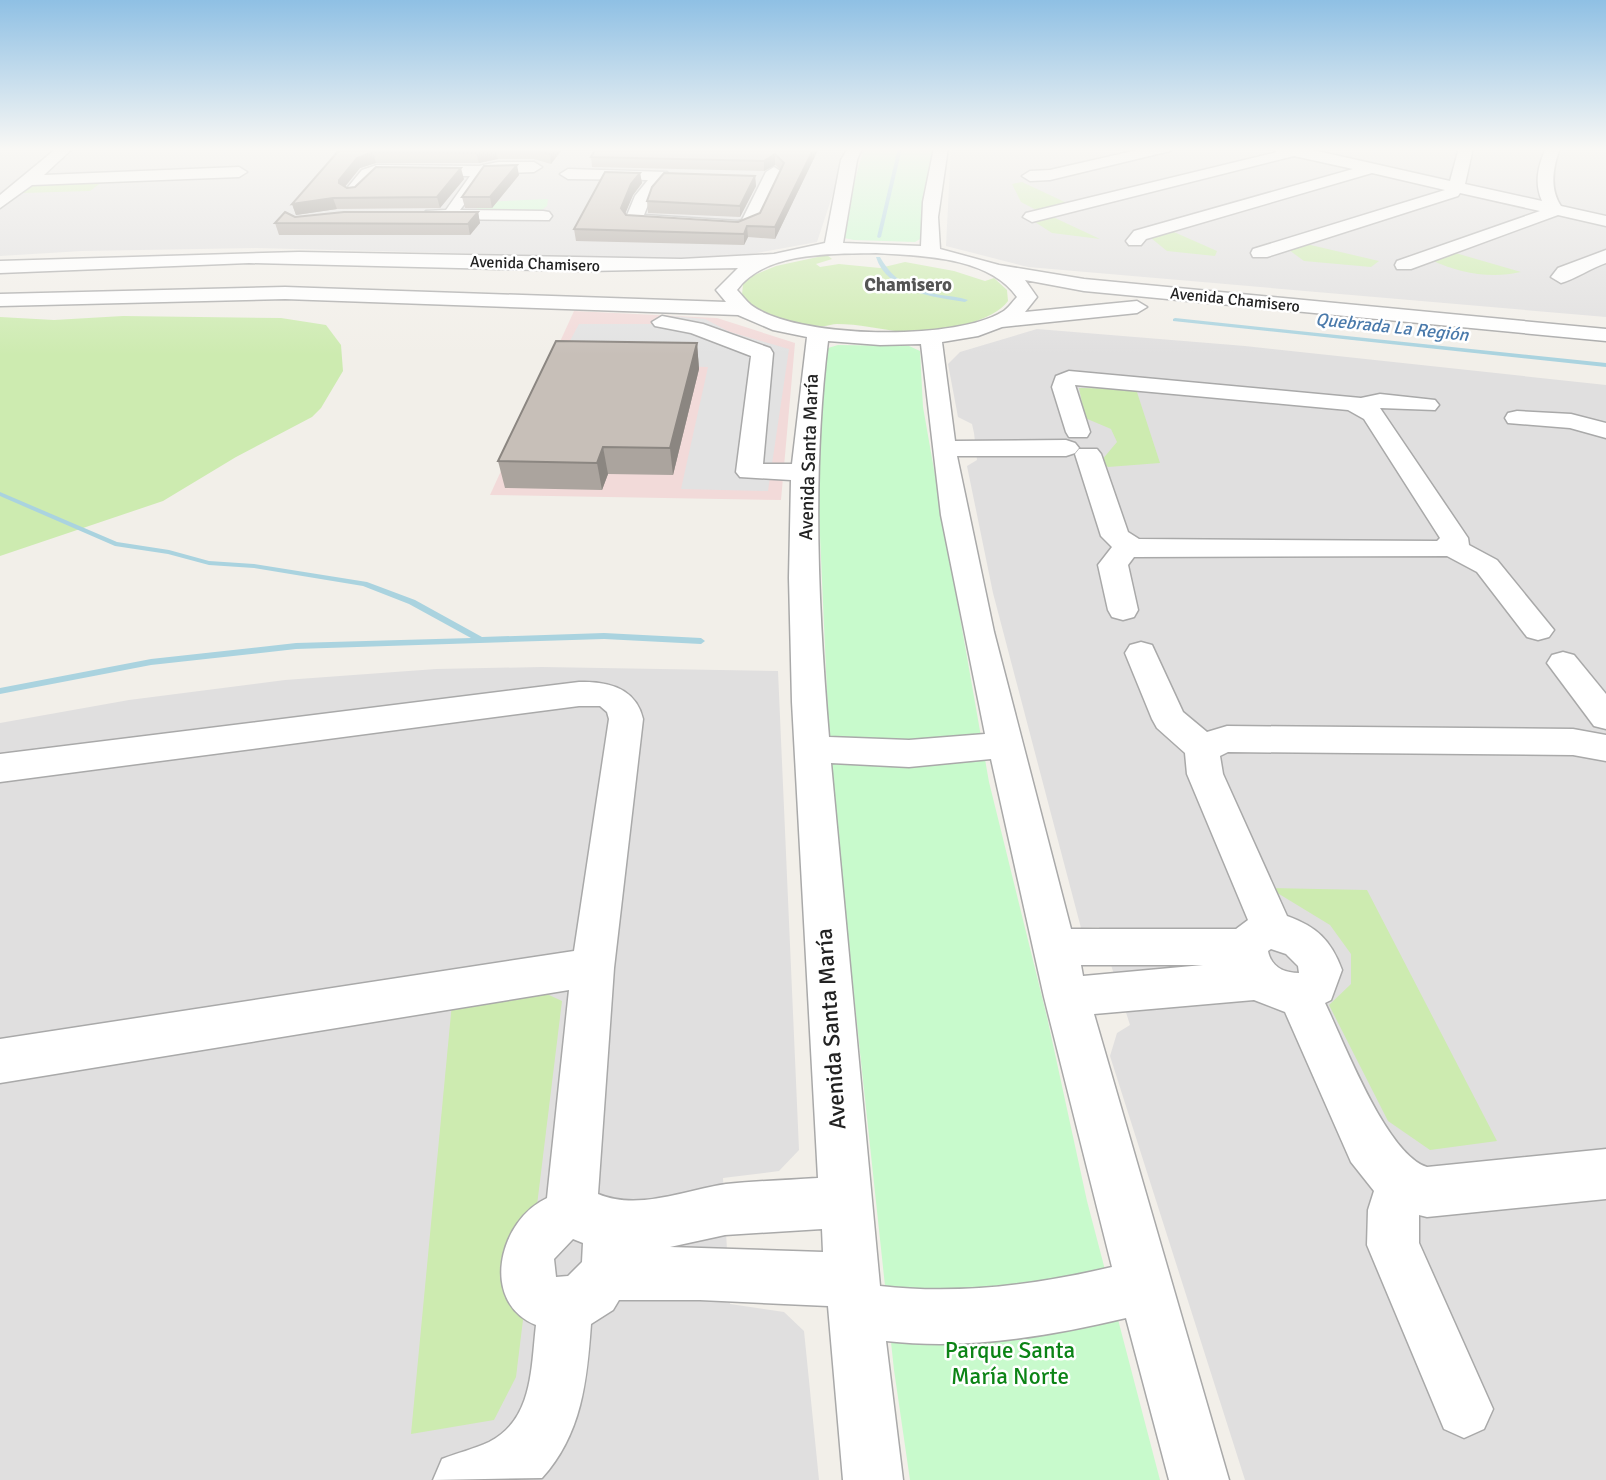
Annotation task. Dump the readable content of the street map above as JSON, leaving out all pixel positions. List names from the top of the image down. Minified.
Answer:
{"streets":{"street":["Avenida Chamisero","Avenida Santa María"]},"crossings":[["Avenida Chamisero","Avenida Santa María"]],"districts":["Chamisero"],"water":["Quebrada La Región"],"parks":["Parque Santa María Norte"]}
